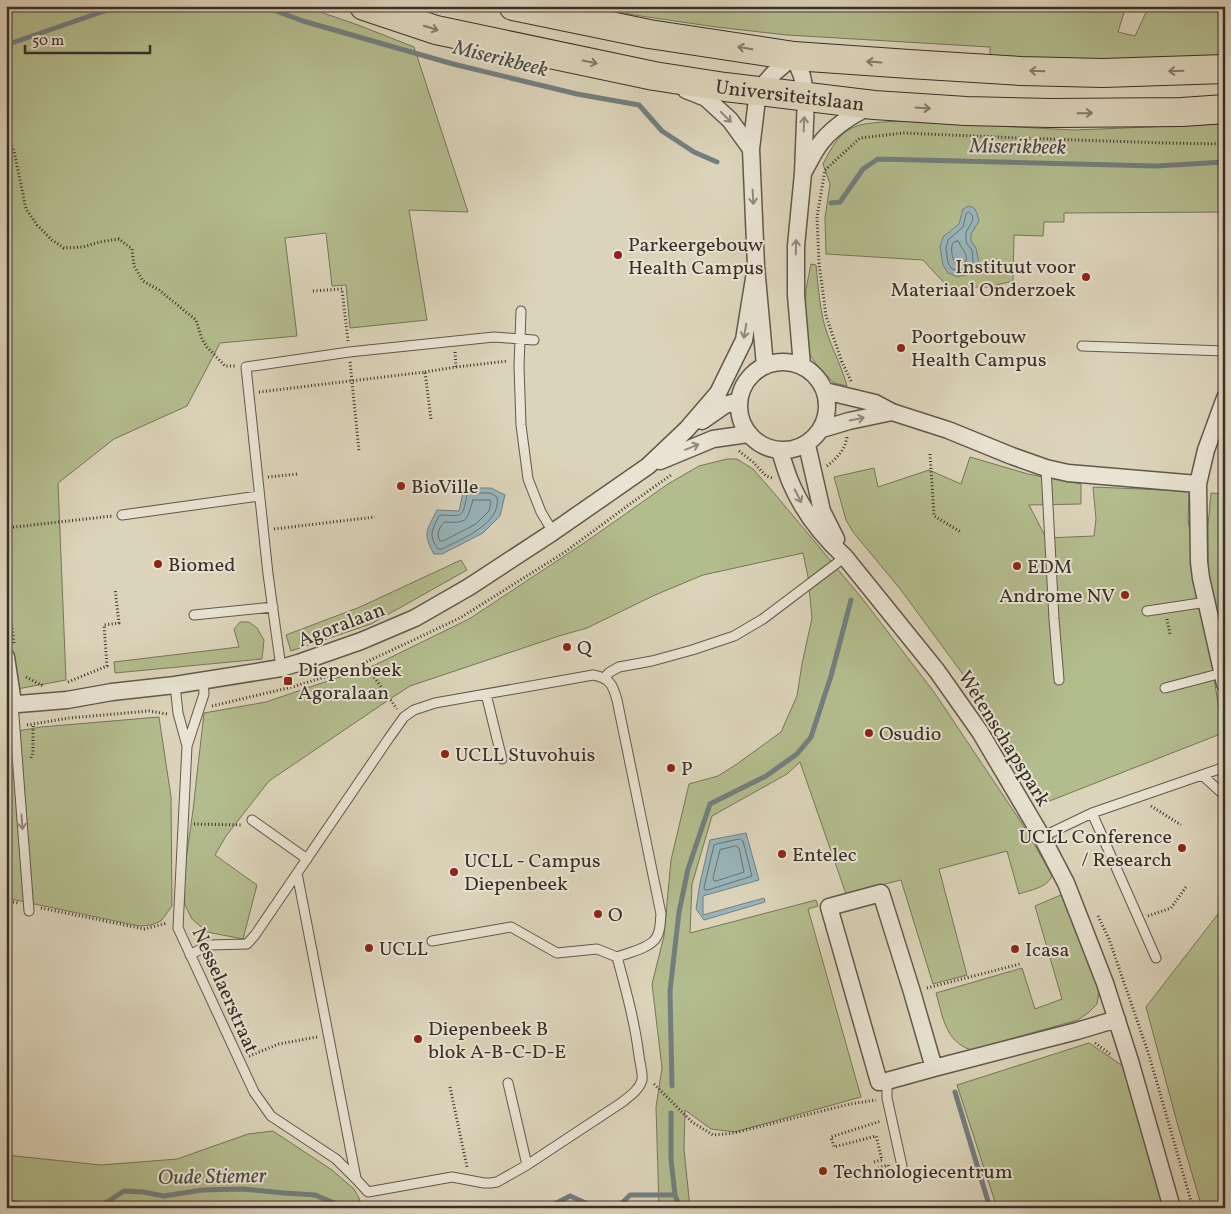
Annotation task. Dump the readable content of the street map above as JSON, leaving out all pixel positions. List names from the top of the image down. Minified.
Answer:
{"streets":{"highway":["Universiteitslaan"],"street":["Agoralaan","Wetenschapspark"],"lane":["Nesselaerstraat"]},"crossings":[["Agoralaan","Wetenschapspark"],["Agoralaan","Nesselaerstraat"]],"water":["Miserikbeek","Oude Stiemer"],"places":{"other":["Parkeergebouw Health Campus","Instituut voor Materiaal Onderzoek","Poortgebouw Health Campus","BioVille","Biomed","EDM","Androme NV","Q","Osudio","UCLL Stuvohuis","P","UCLL Conference / Research","Entelec","UCLL - Campus Diepenbeek","O","UCLL","Icasa","Diepenbeek B blok A-B-C-D-E","Technologiecentrum"],"transit":["Diepenbeek Agoralaan"]},"scale_bar":"50 m"}
